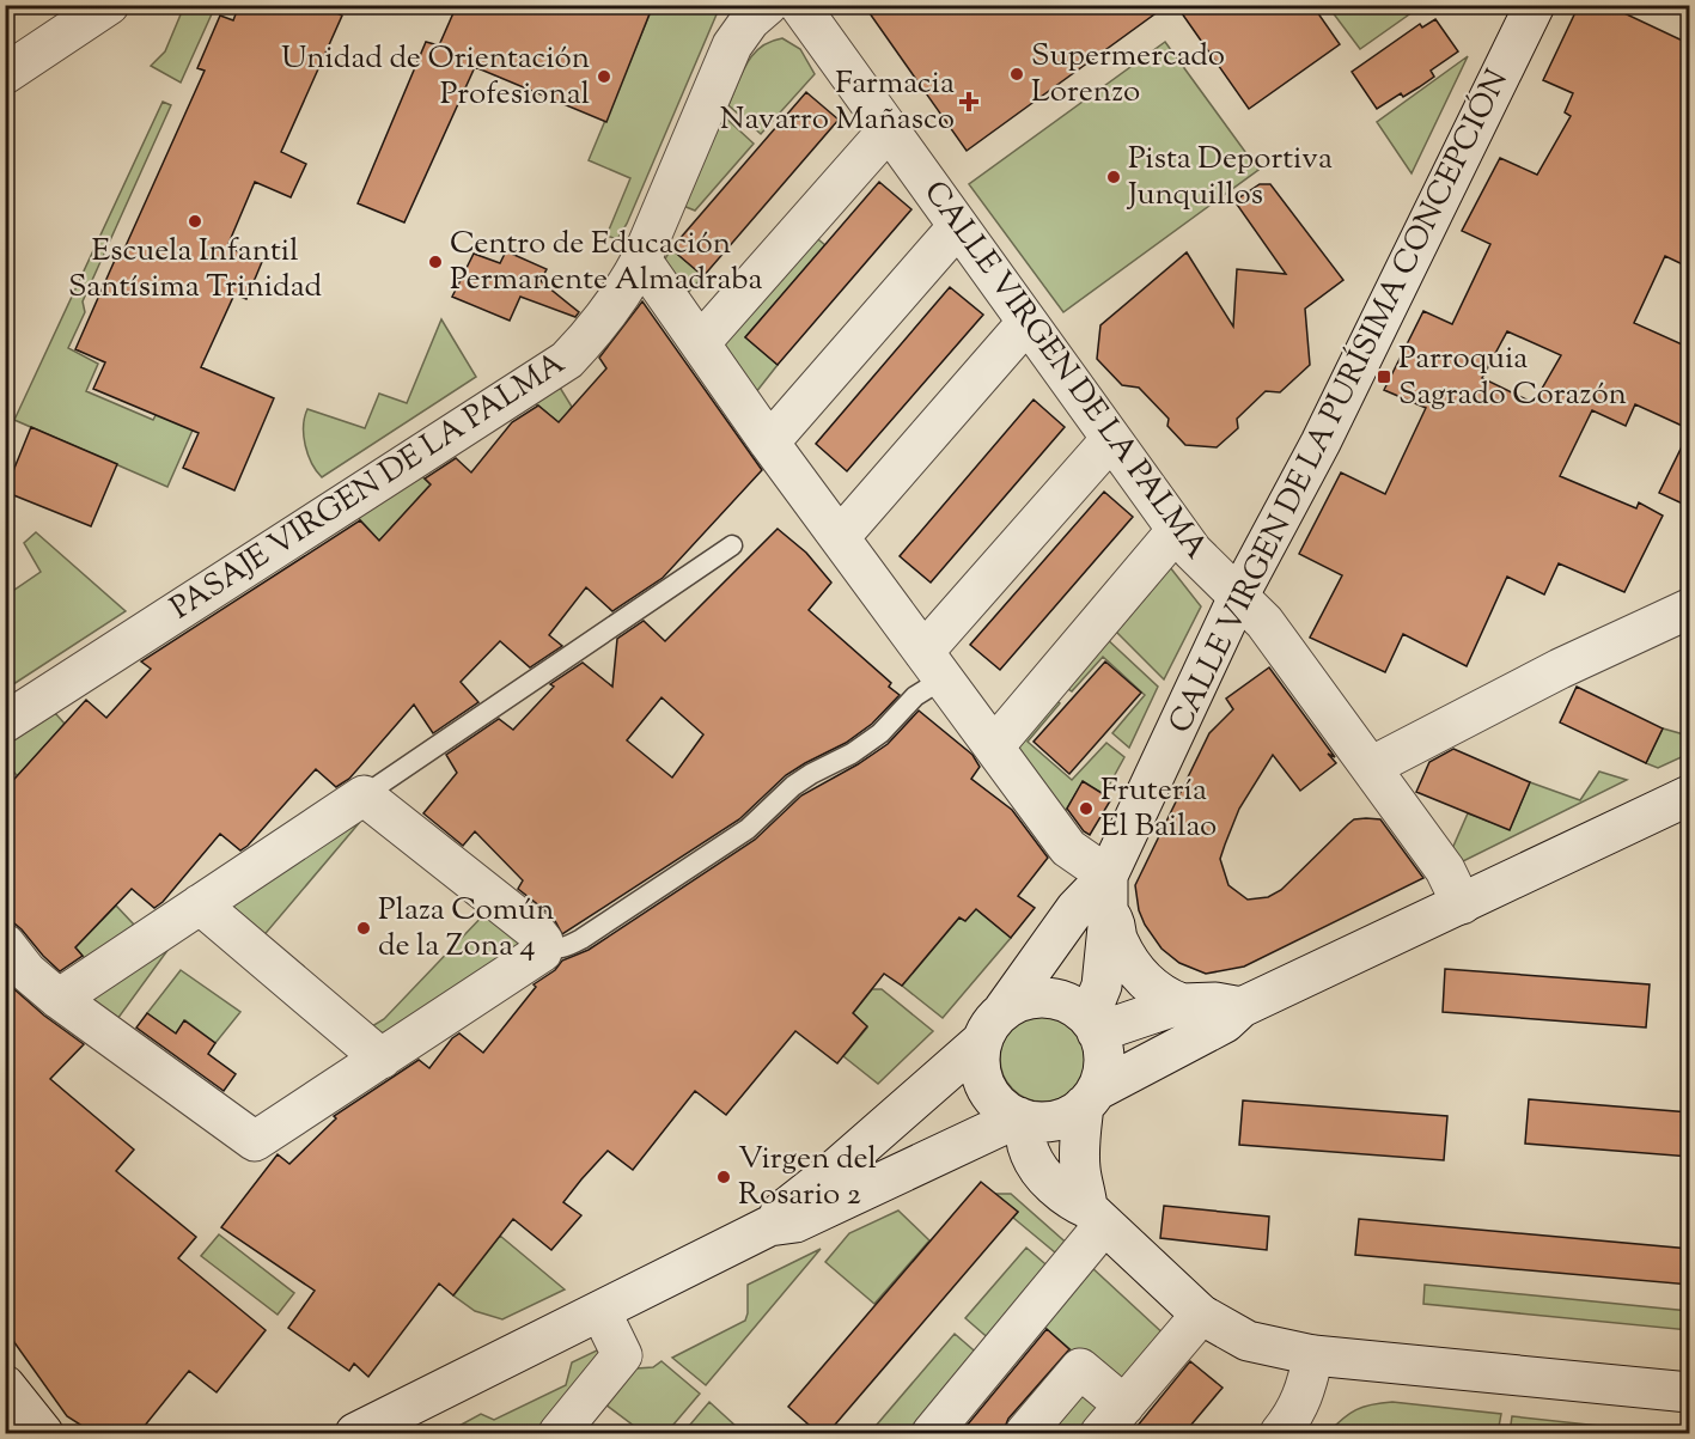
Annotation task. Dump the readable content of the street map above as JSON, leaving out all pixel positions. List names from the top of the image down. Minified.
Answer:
{"streets":{"street":["CALLE VIRGEN DE LA PALMA","CALLE VIRGEN DE LA PURÍSIMA CONCEPCIÓN","PASAJE VIRGEN DE LA PALMA"]},"crossings":[["CALLE VIRGEN DE LA PALMA","CALLE VIRGEN DE LA PURÍSIMA CONCEPCIÓN"]],"places":{"other":["Supermercado Lorenzo","Unidad de Orientación Profesional","Pista Deportiva Junquillos","Escuela Infantil Santísima Trinidad","Centro de Educación Permanente Almadraba","Frutería El Bailao","Plaza Común de la Zona 4","Virgen del Rosario 2"],"health":["Farmacia Navarro Mañasco"],"transit":["Parroquia Sagrado Corazón"]}}
